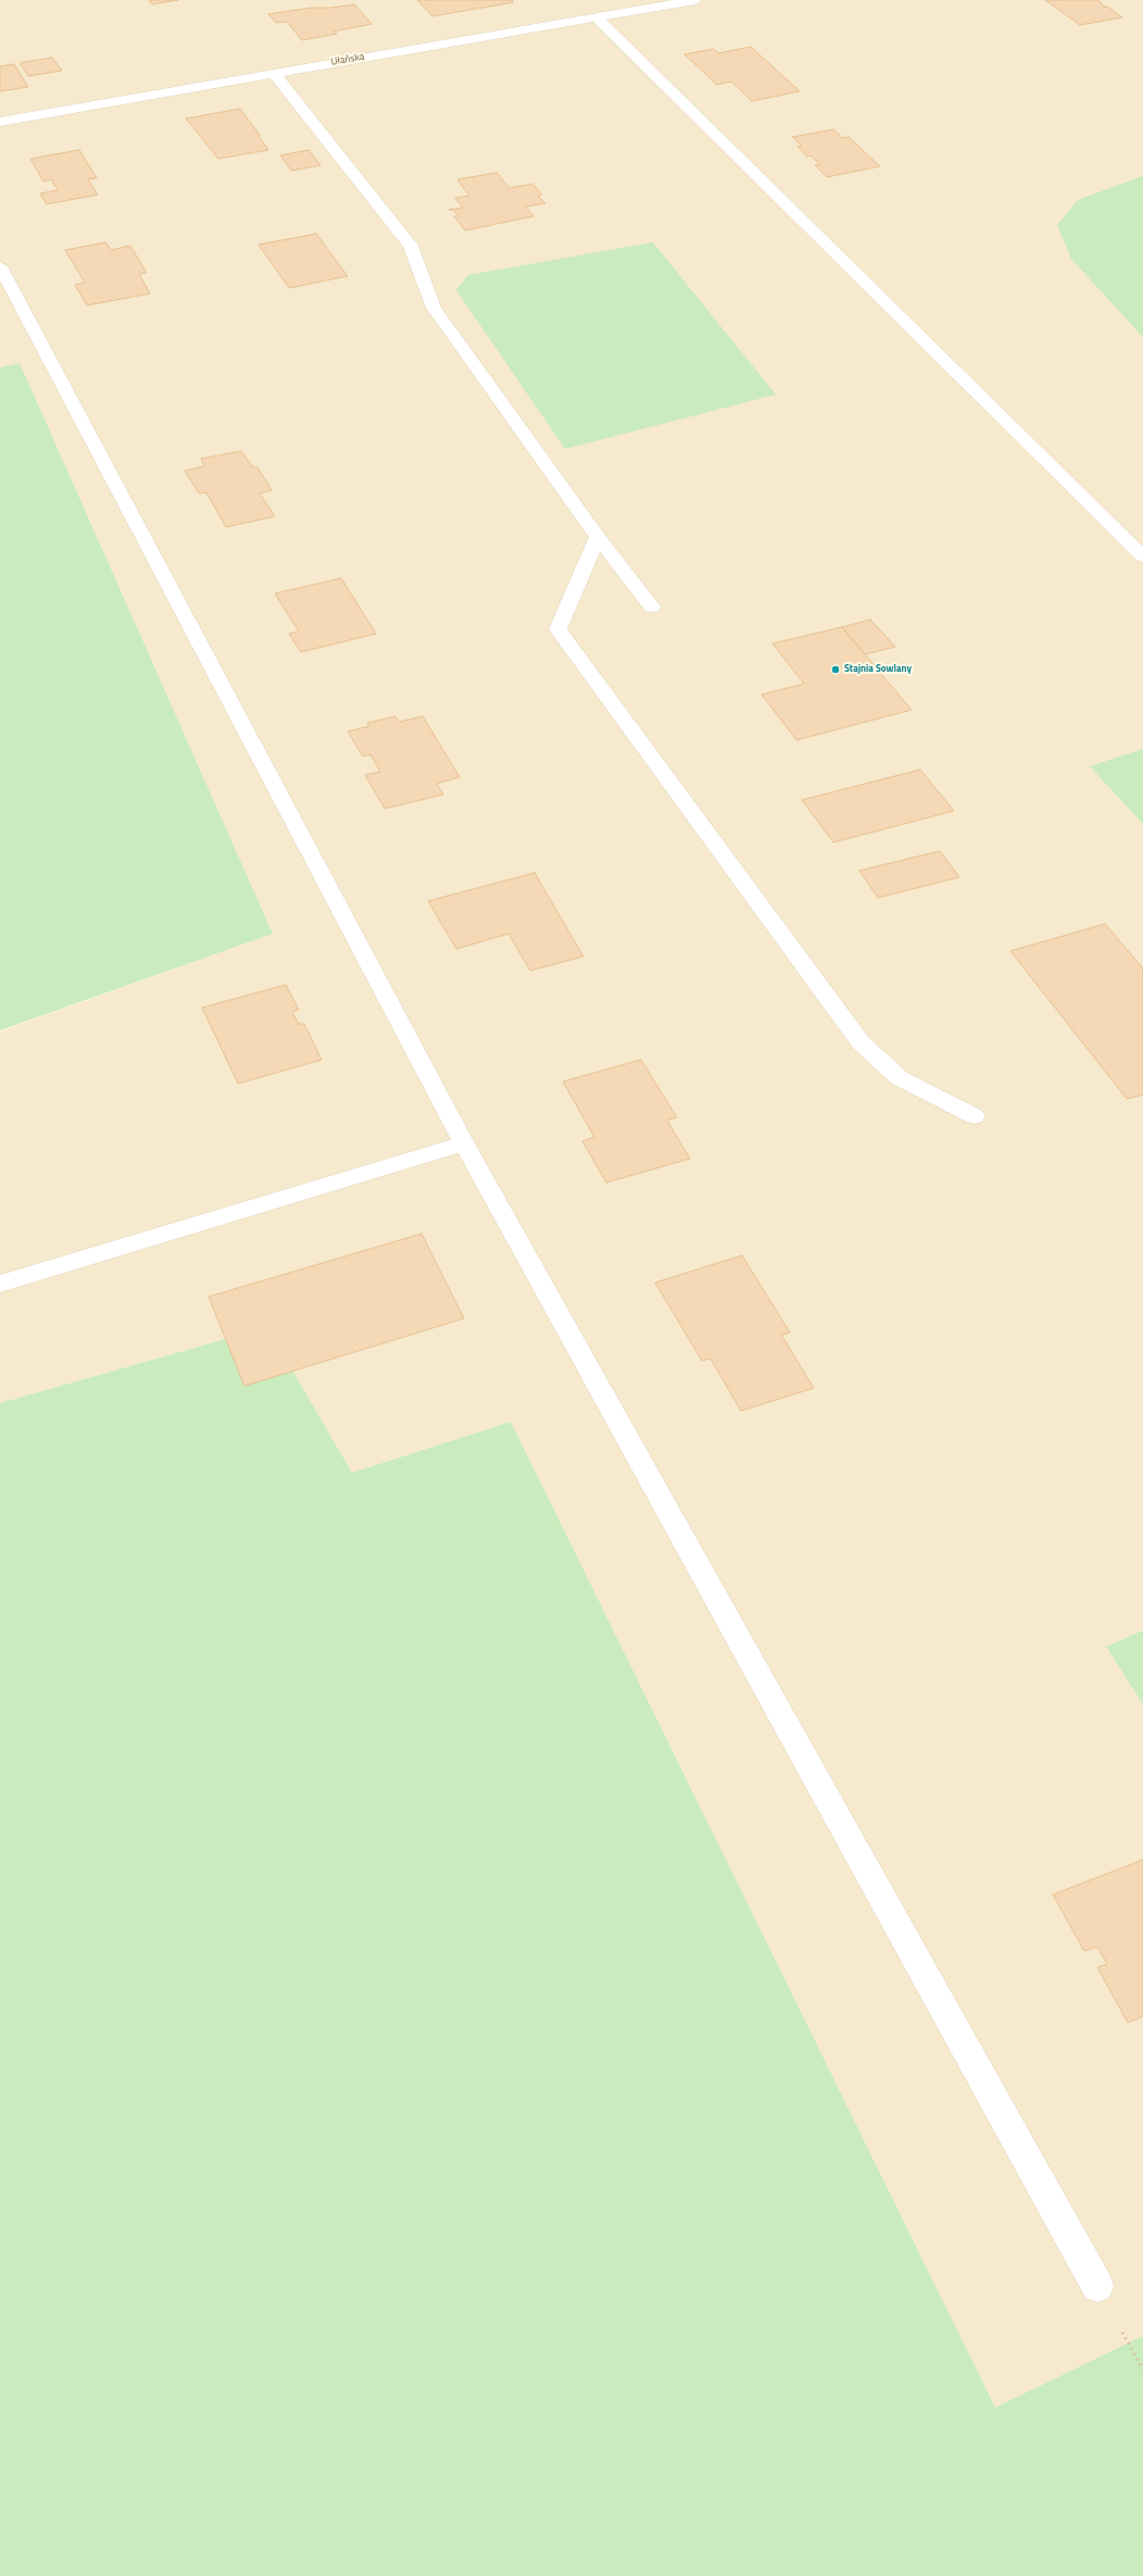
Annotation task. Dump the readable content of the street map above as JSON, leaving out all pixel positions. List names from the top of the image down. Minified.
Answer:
{"streets":{"street":["Ułańska"]},"places":["Stajnia Sowlany"]}
